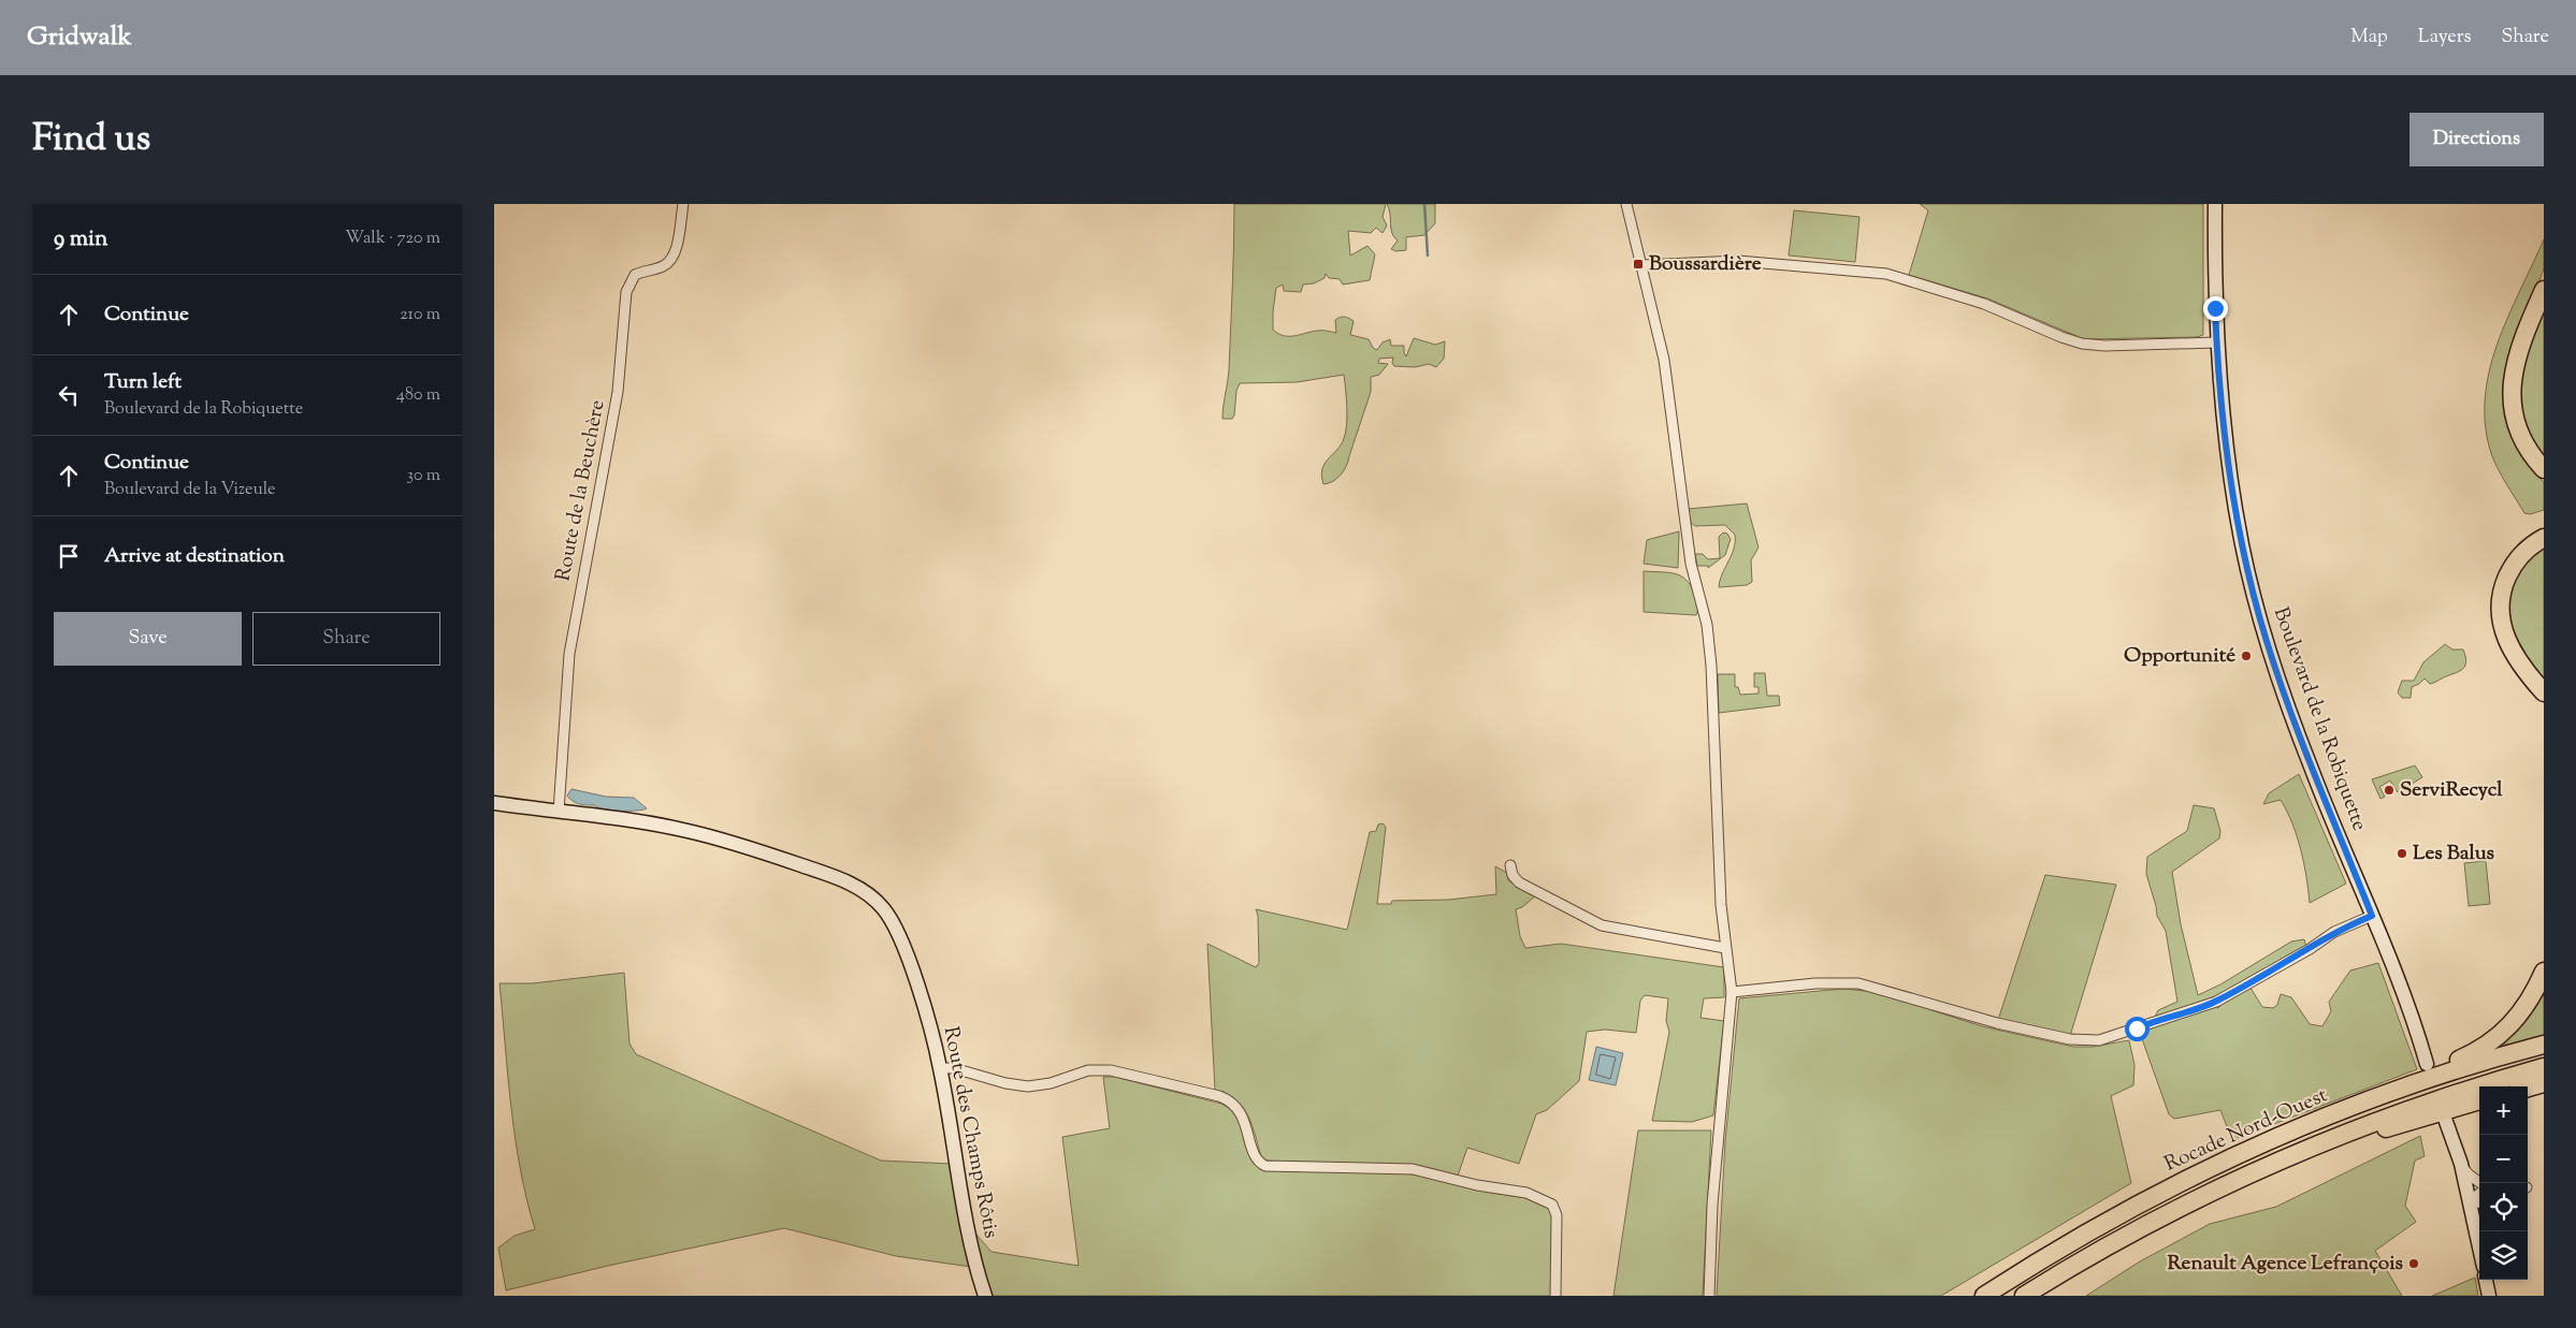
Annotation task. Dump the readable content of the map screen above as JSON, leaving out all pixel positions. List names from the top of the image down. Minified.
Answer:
{"streets":{"highway":["Rocade Nord-Ouest"],"main road":["Boulevard de la Robiquette","Route des Champs Rôtis"],"street":["Route de la Beuchère"]},"crossings":[["Route de la Beuchère","Route des Champs Rôtis"]],"places":{"transit":["Boussardière"],"other":["Opportunité","ServiRecycl","Les Balus","Renault Agence Lefrançois"]},"page":{"header":"Gridwalk","nav":["Map","Layers","Share"],"title":"Find us","buttons":["Directions",["Save","Share"]],"heading":["9 min","Walk · 720 m"],"list":[["Continue","210 m"],["Turn left","Boulevard de la Robiquette","480 m"],["Continue","Boulevard de la Vizeule","30 m"],"Arrive at destination"],"map_buttons":["+","−"]}}
